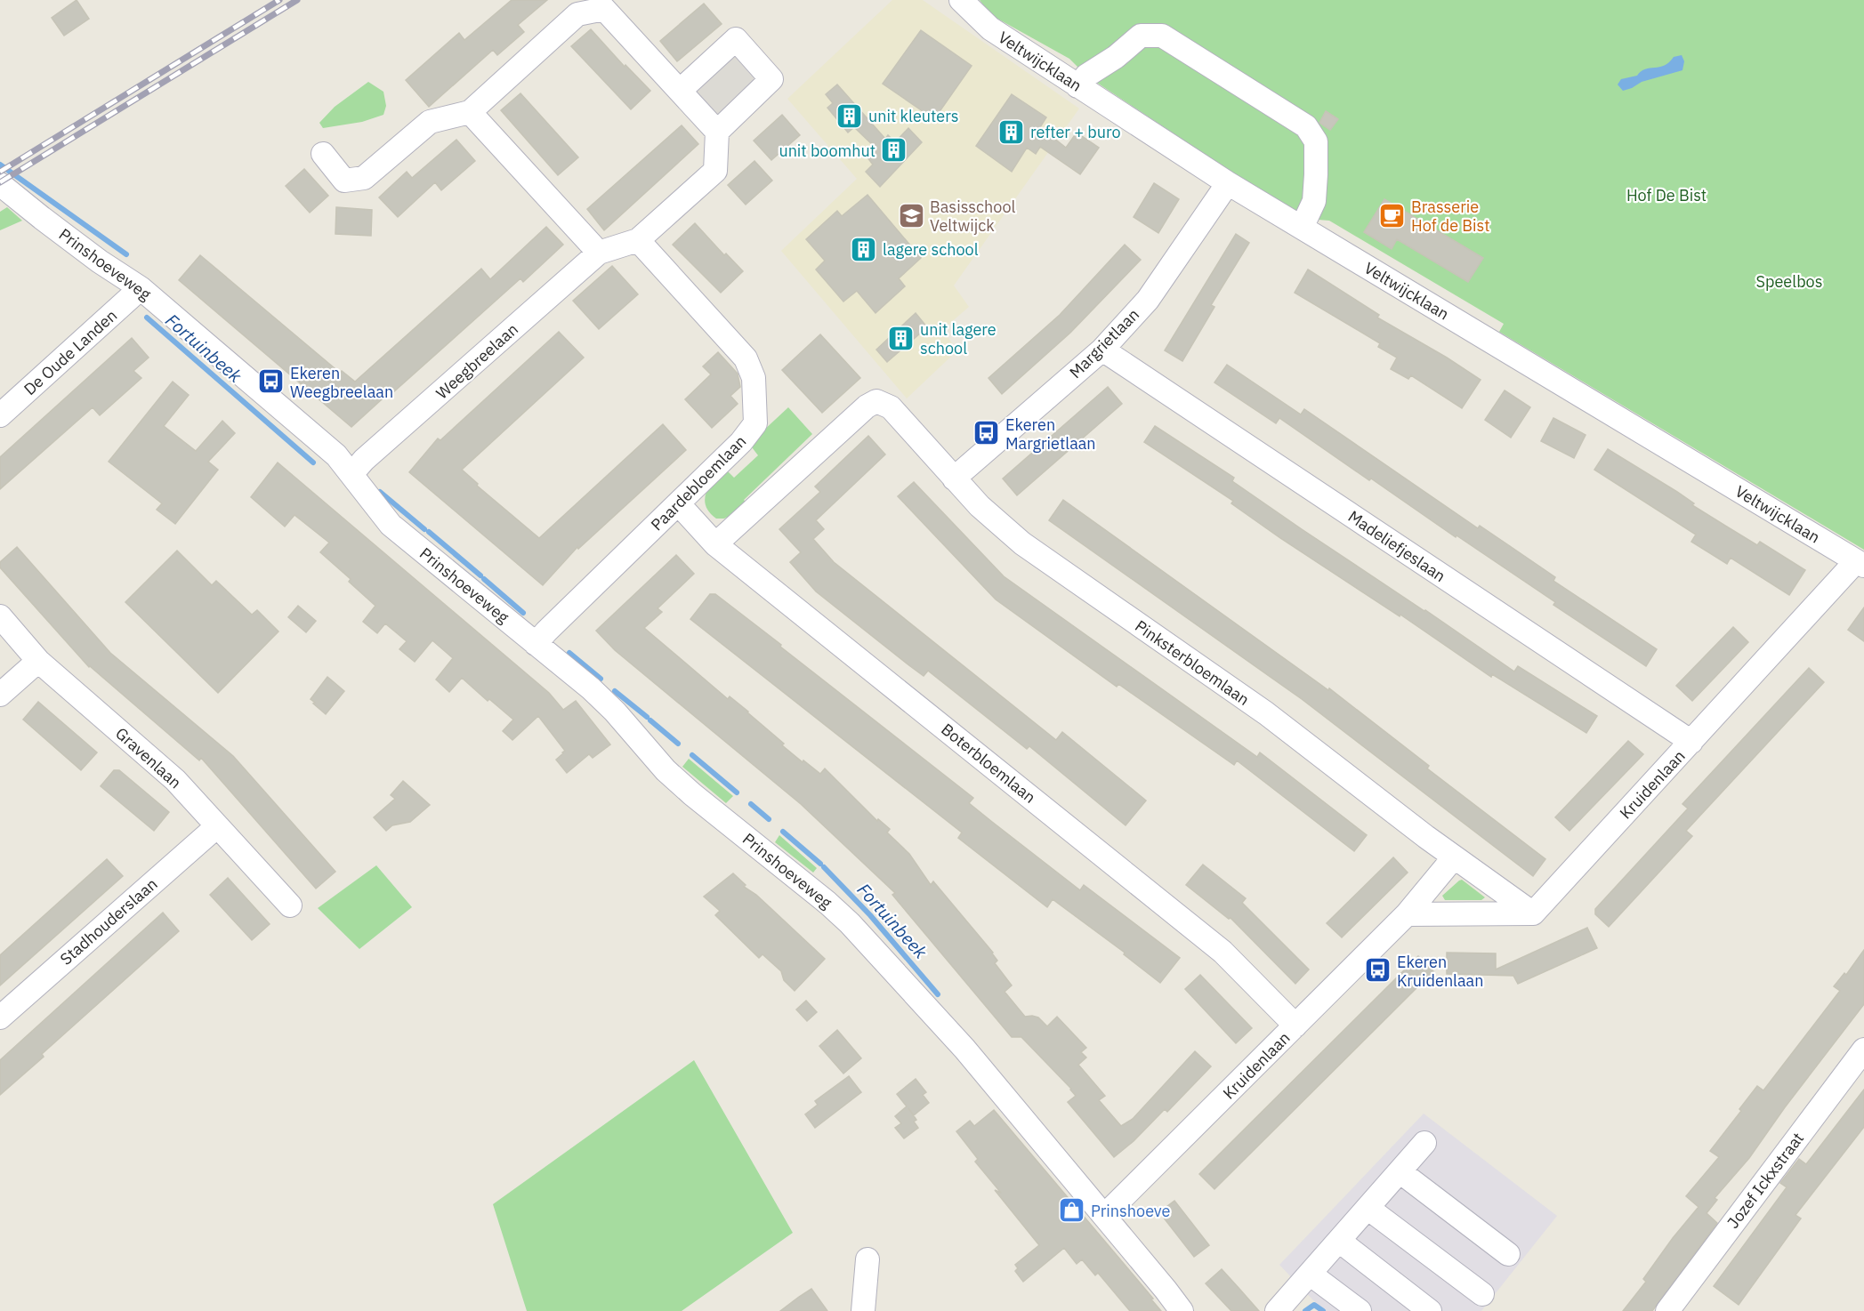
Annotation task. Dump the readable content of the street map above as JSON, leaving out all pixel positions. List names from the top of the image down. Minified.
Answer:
{"streets":{"street":["Veltwijcklaan","Prinshoeveweg","Margrietlaan","De Oude Landen","Weegbreelaan","Paardebloemlaan","Madeliefjeslaan","Pinksterbloemlaan","Gravenlaan","Boterbloemlaan","Kruidenlaan","Stadhouderslaan","Jozef Ickxstraat"]},"crossings":[["Veltwijcklaan","Margrietlaan"],["Veltwijcklaan","Kruidenlaan"],["Prinshoeveweg","De Oude Landen"],["Prinshoeveweg","Weegbreelaan"],["Prinshoeveweg","Paardebloemlaan"],["Prinshoeveweg","Kruidenlaan"],["Margrietlaan","Madeliefjeslaan"],["Margrietlaan","Pinksterbloemlaan"],["Weegbreelaan","Paardebloemlaan"],["Paardebloemlaan","Boterbloemlaan"],["Madeliefjeslaan","Kruidenlaan"],["Pinksterbloemlaan","Boterbloemlaan"],["Pinksterbloemlaan","Kruidenlaan"],["Gravenlaan","Stadhouderslaan"],["Boterbloemlaan","Kruidenlaan"]],"water":["Fortuinbeek"],"parks":["Hof De Bist","Speelbos"],"places":{"building":["unit kleuters","refter + buro","unit boomhut","lagere school","unit lagere school"],"school or university":["Basisschool Veltwijck"],"cafe":["Brasserie Hof de Bist"],"bus stop":["Ekeren Weegbreelaan","Ekeren Margrietlaan","Ekeren Kruidenlaan"],"shop":["Prinshoeve"]}}
